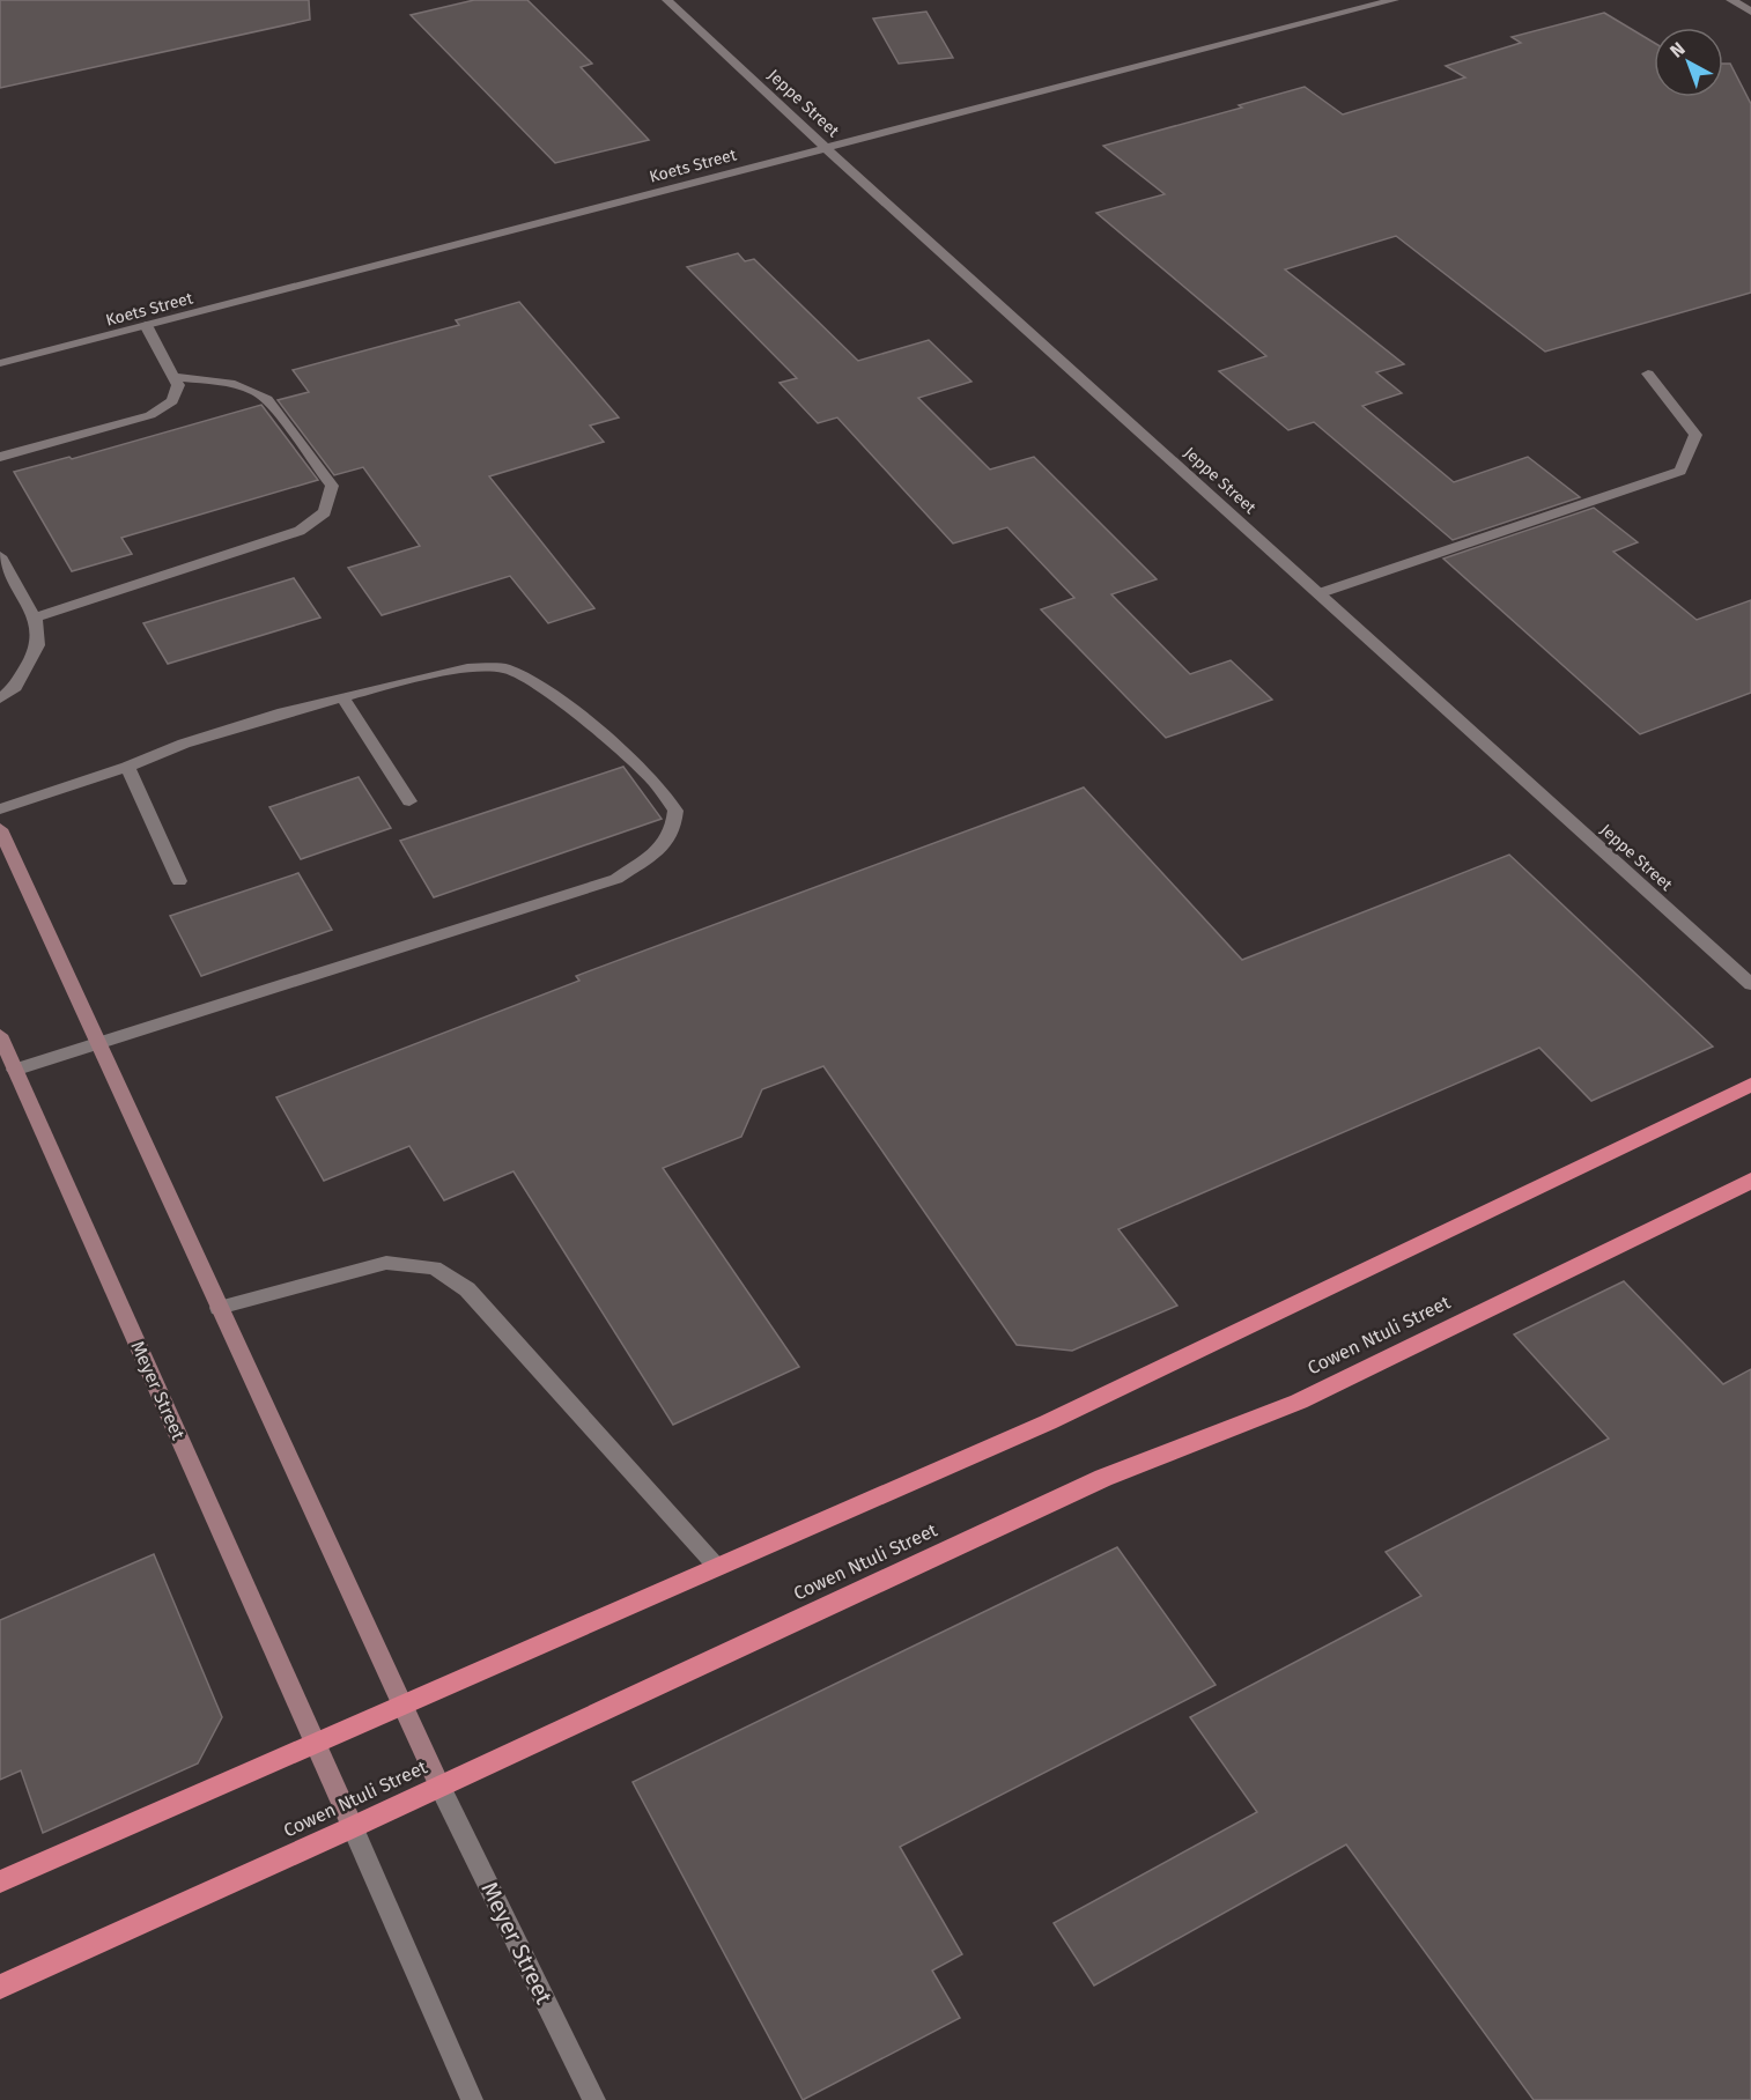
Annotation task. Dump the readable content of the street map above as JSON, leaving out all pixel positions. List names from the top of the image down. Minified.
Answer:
{"streets":{"highway":["Cowen Ntuli Street"],"main road":["Meyer Street"],"street":["Jeppe Street","Koets Street"]},"crossings":[["Jeppe Street","Koets Street"],["Cowen Ntuli Street","Meyer Street"]],"north":"top left"}
